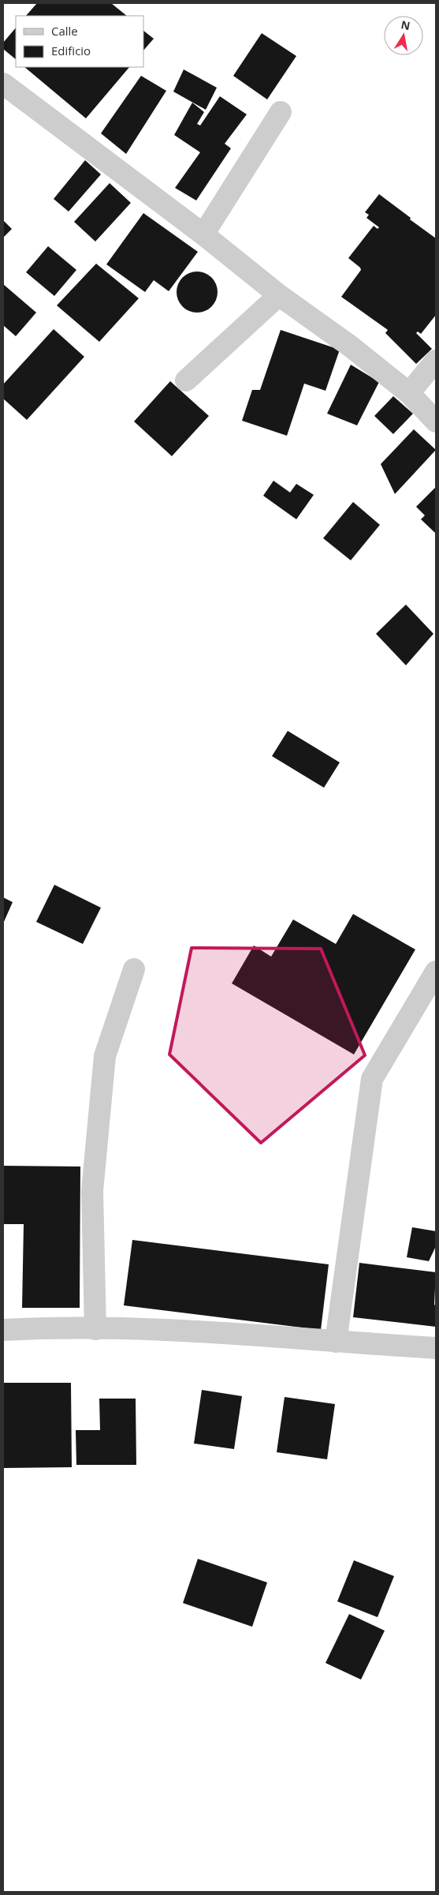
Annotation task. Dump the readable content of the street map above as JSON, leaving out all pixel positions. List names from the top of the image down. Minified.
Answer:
{"legend":["Calle","Edificio"],"north":"top"}
